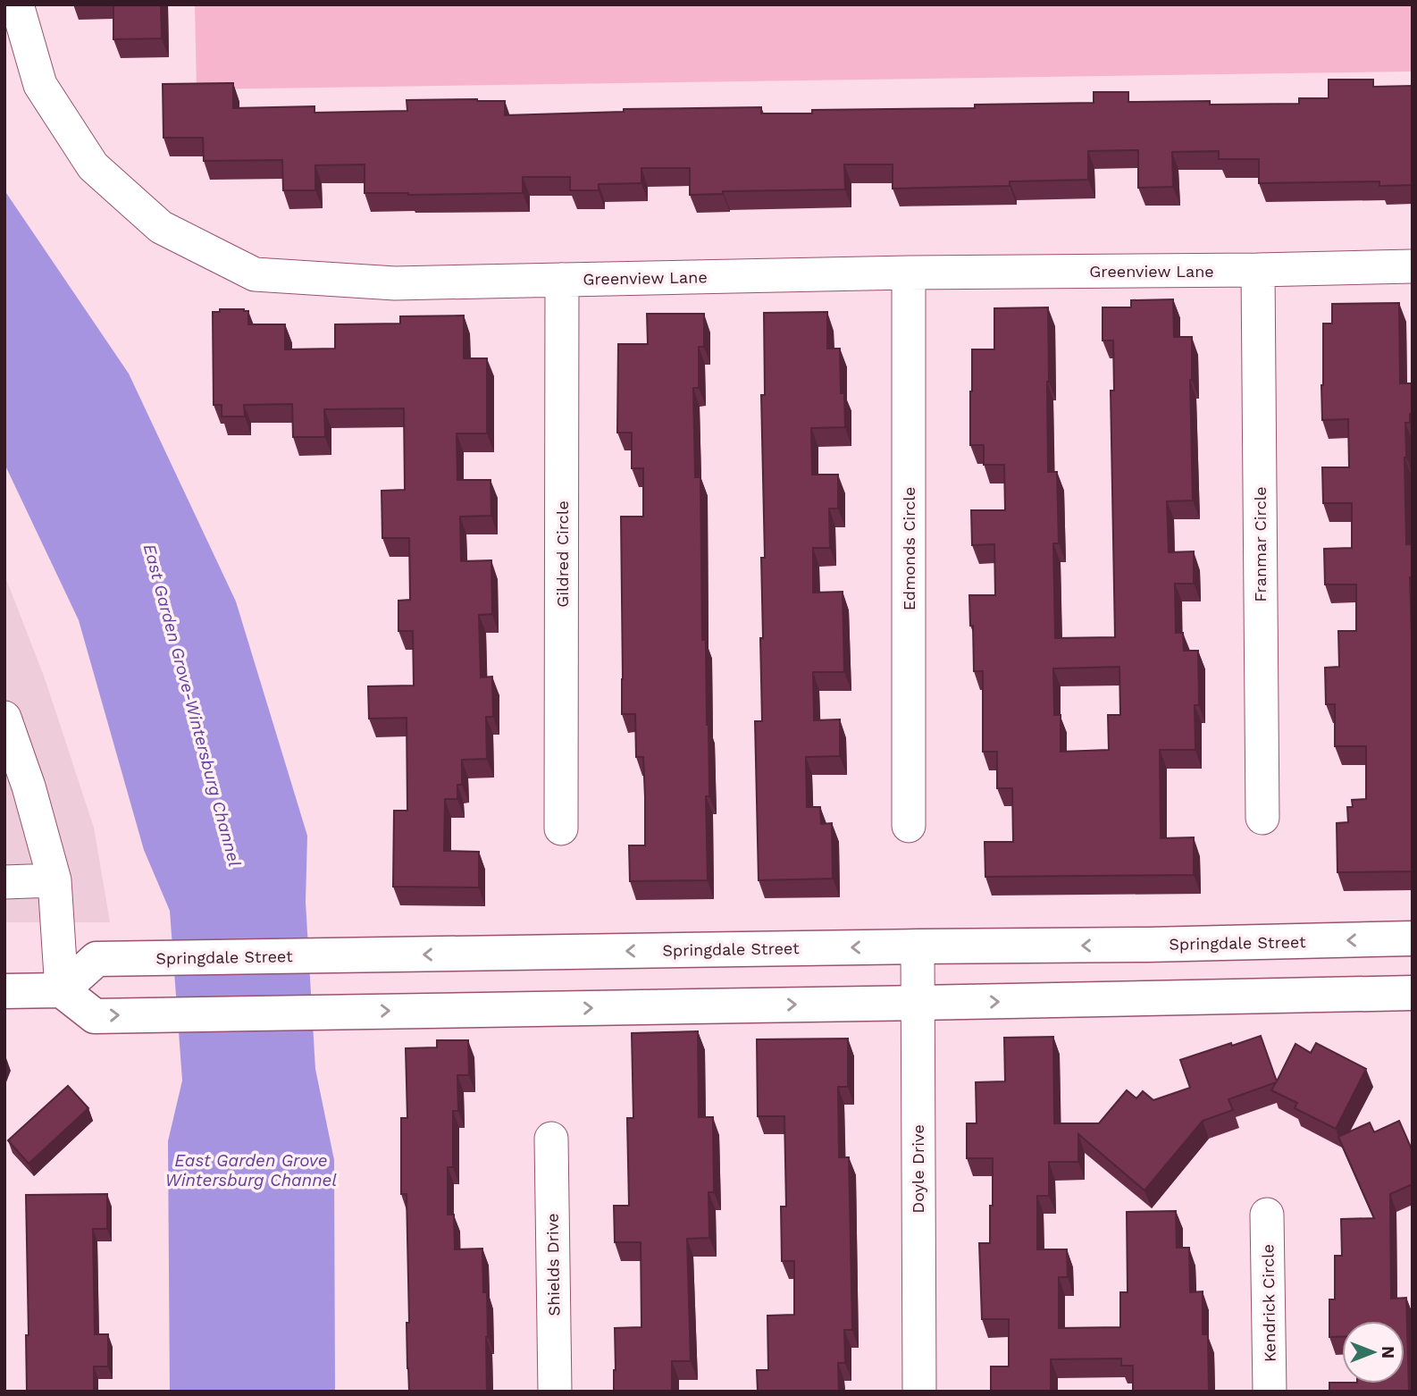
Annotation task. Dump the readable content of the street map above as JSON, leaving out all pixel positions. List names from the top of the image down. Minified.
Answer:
{"streets":{"main road":["Springdale Street"],"street":["Greenview Lane","Franmar Circle","Edmonds Circle","Gildred Circle","Doyle Drive","Shields Drive","Kendrick Circle"]},"crossings":[["Greenview Lane","Franmar Circle"],["Greenview Lane","Edmonds Circle"],["Greenview Lane","Gildred Circle"],["Springdale Street","Doyle Drive"]],"water":["East Garden Grove-Wintersburg Channel","East Garden Grove Wintersburg Channel"],"north":"right"}
